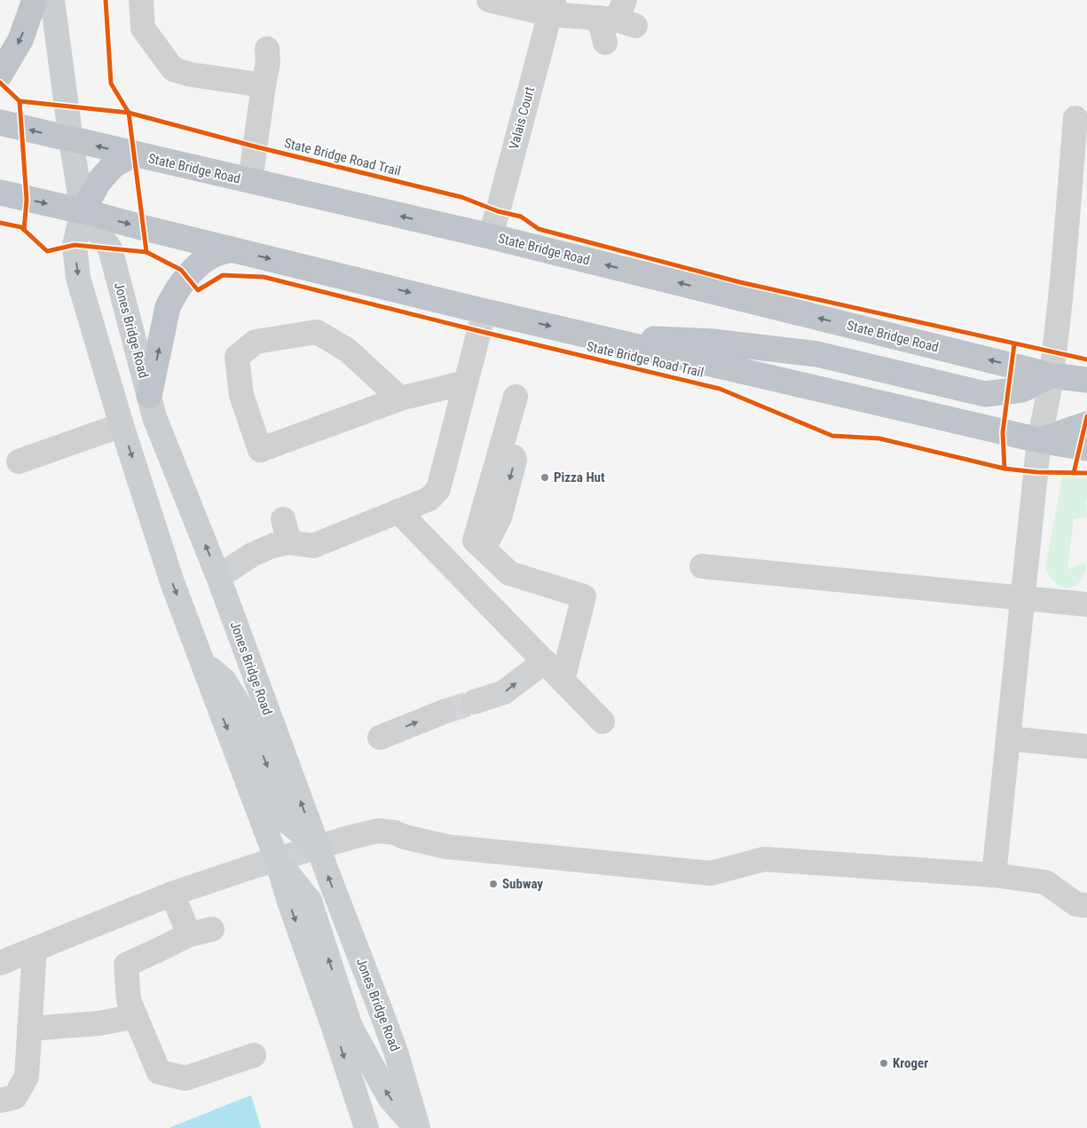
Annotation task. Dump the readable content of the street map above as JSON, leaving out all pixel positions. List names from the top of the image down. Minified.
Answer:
{"streets":{"highway":["State Bridge Road"],"main road":["Jones Bridge Road"],"street":["Valais Court"],"cycle path":["State Bridge Road Trail"]},"crossings":[["Valais Court","State Bridge Road"],["State Bridge Road","Jones Bridge Road"]],"places":["Pizza Hut","Subway","Kroger"]}
